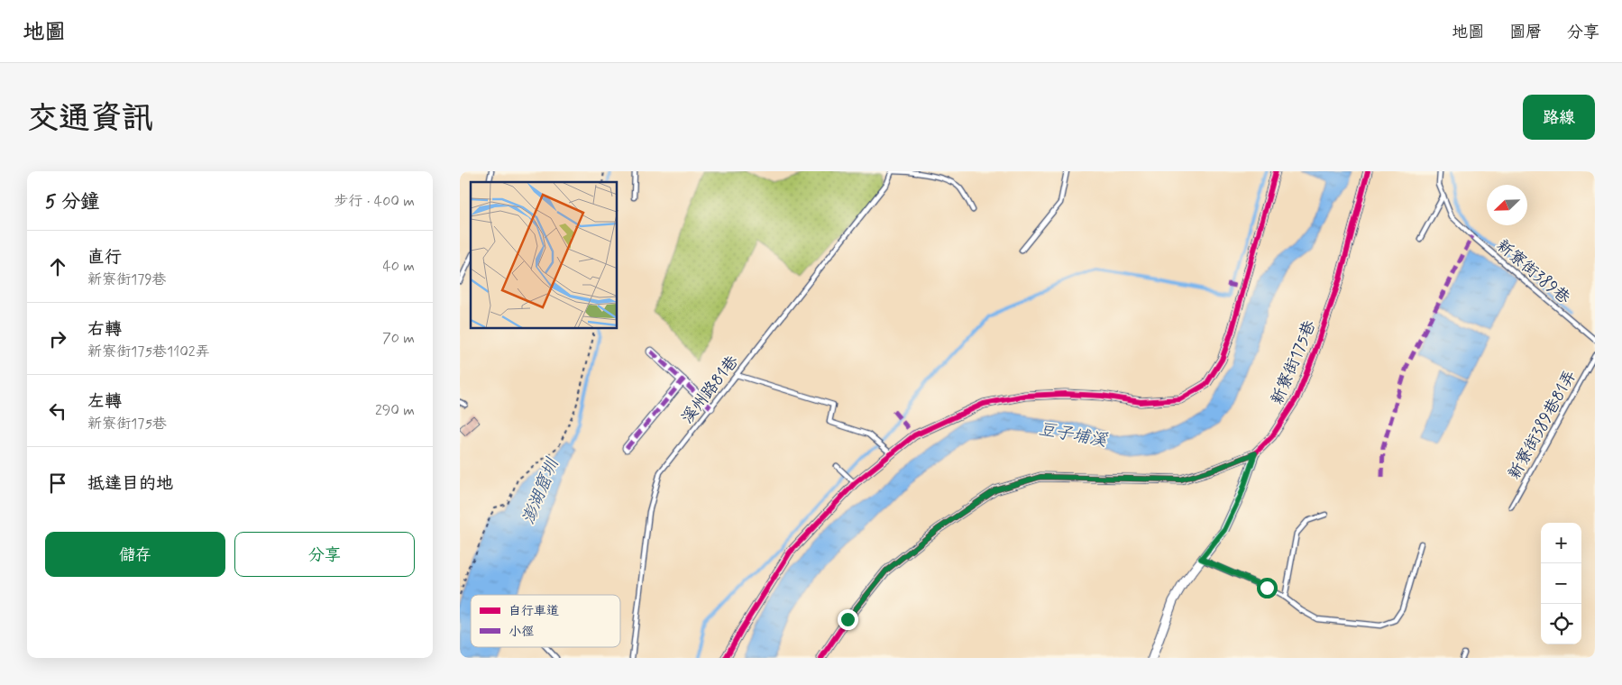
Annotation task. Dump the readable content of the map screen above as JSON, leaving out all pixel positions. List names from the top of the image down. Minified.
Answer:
{"streets":{"street":["新寮街175巷"],"lane":["新寮街389巷","溪州路81巷","新寮街389巷81弄"]},"water":["豆子埔溪","澎湖窟圳"],"legend":["自行車道","小徑"],"north":"bottom left","page":{"header":"地圖","nav":["地圖","圖層","分享"],"buttons":["路線",["儲存","分享"]],"title":"交通資訊","heading":["5 分鐘","步行 · 400 m"],"list":[["直行","新寮街179巷","40 m"],["右轉","新寮街175巷1102弄","70 m"],["左轉","新寮街175巷","290 m"],"抵達目的地"],"map_buttons":["+","−"]}}
